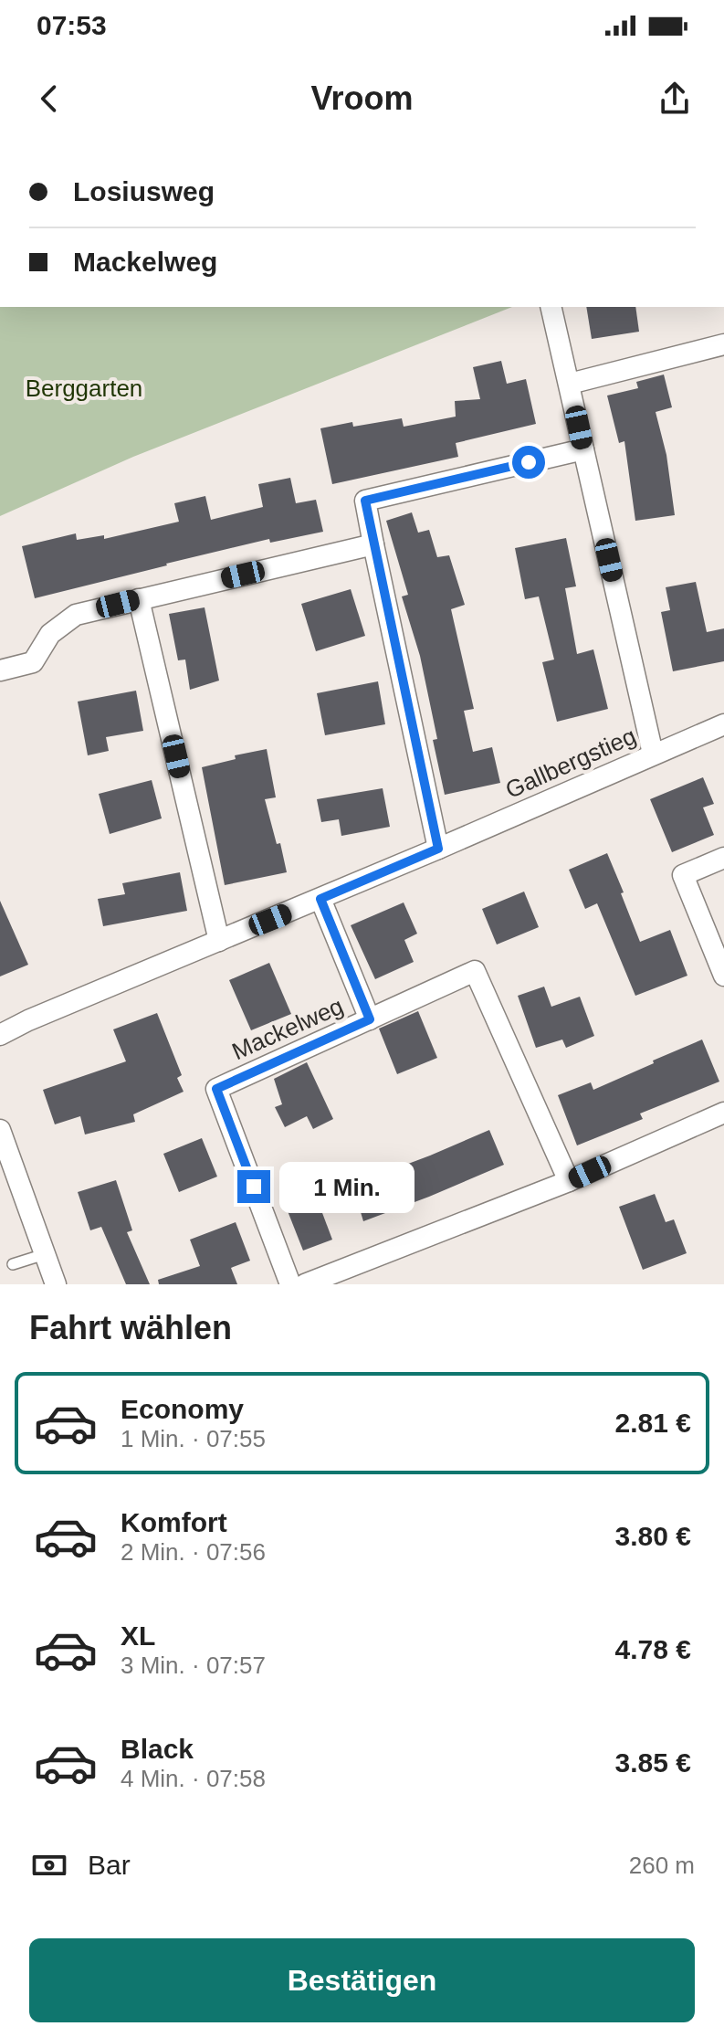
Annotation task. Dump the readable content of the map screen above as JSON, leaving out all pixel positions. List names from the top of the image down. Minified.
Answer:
{"streets":{"street":["Gallbergstieg","Mackelweg"]},"crossings":[["Gallbergstieg","Mackelweg"]],"parks":["Berggarten"],"page":{"status":"07:53","header":"Vroom","banner":["Losiusweg","Mackelweg"],"bubble":"1 Min.","heading":"Fahrt wählen","list":[{"name":"Economy","note":"1 Min. · 07:55","value":"2.81 €"},{"name":"Komfort","note":"2 Min. · 07:56","value":"3.80 €"},{"name":"XL","note":"3 Min. · 07:57","value":"4.78 €"},{"name":"Black","note":"4 Min. · 07:58","value":"3.85 €"}],"pay":["Bar","260 m"],"buttons":"Bestätigen"}}
